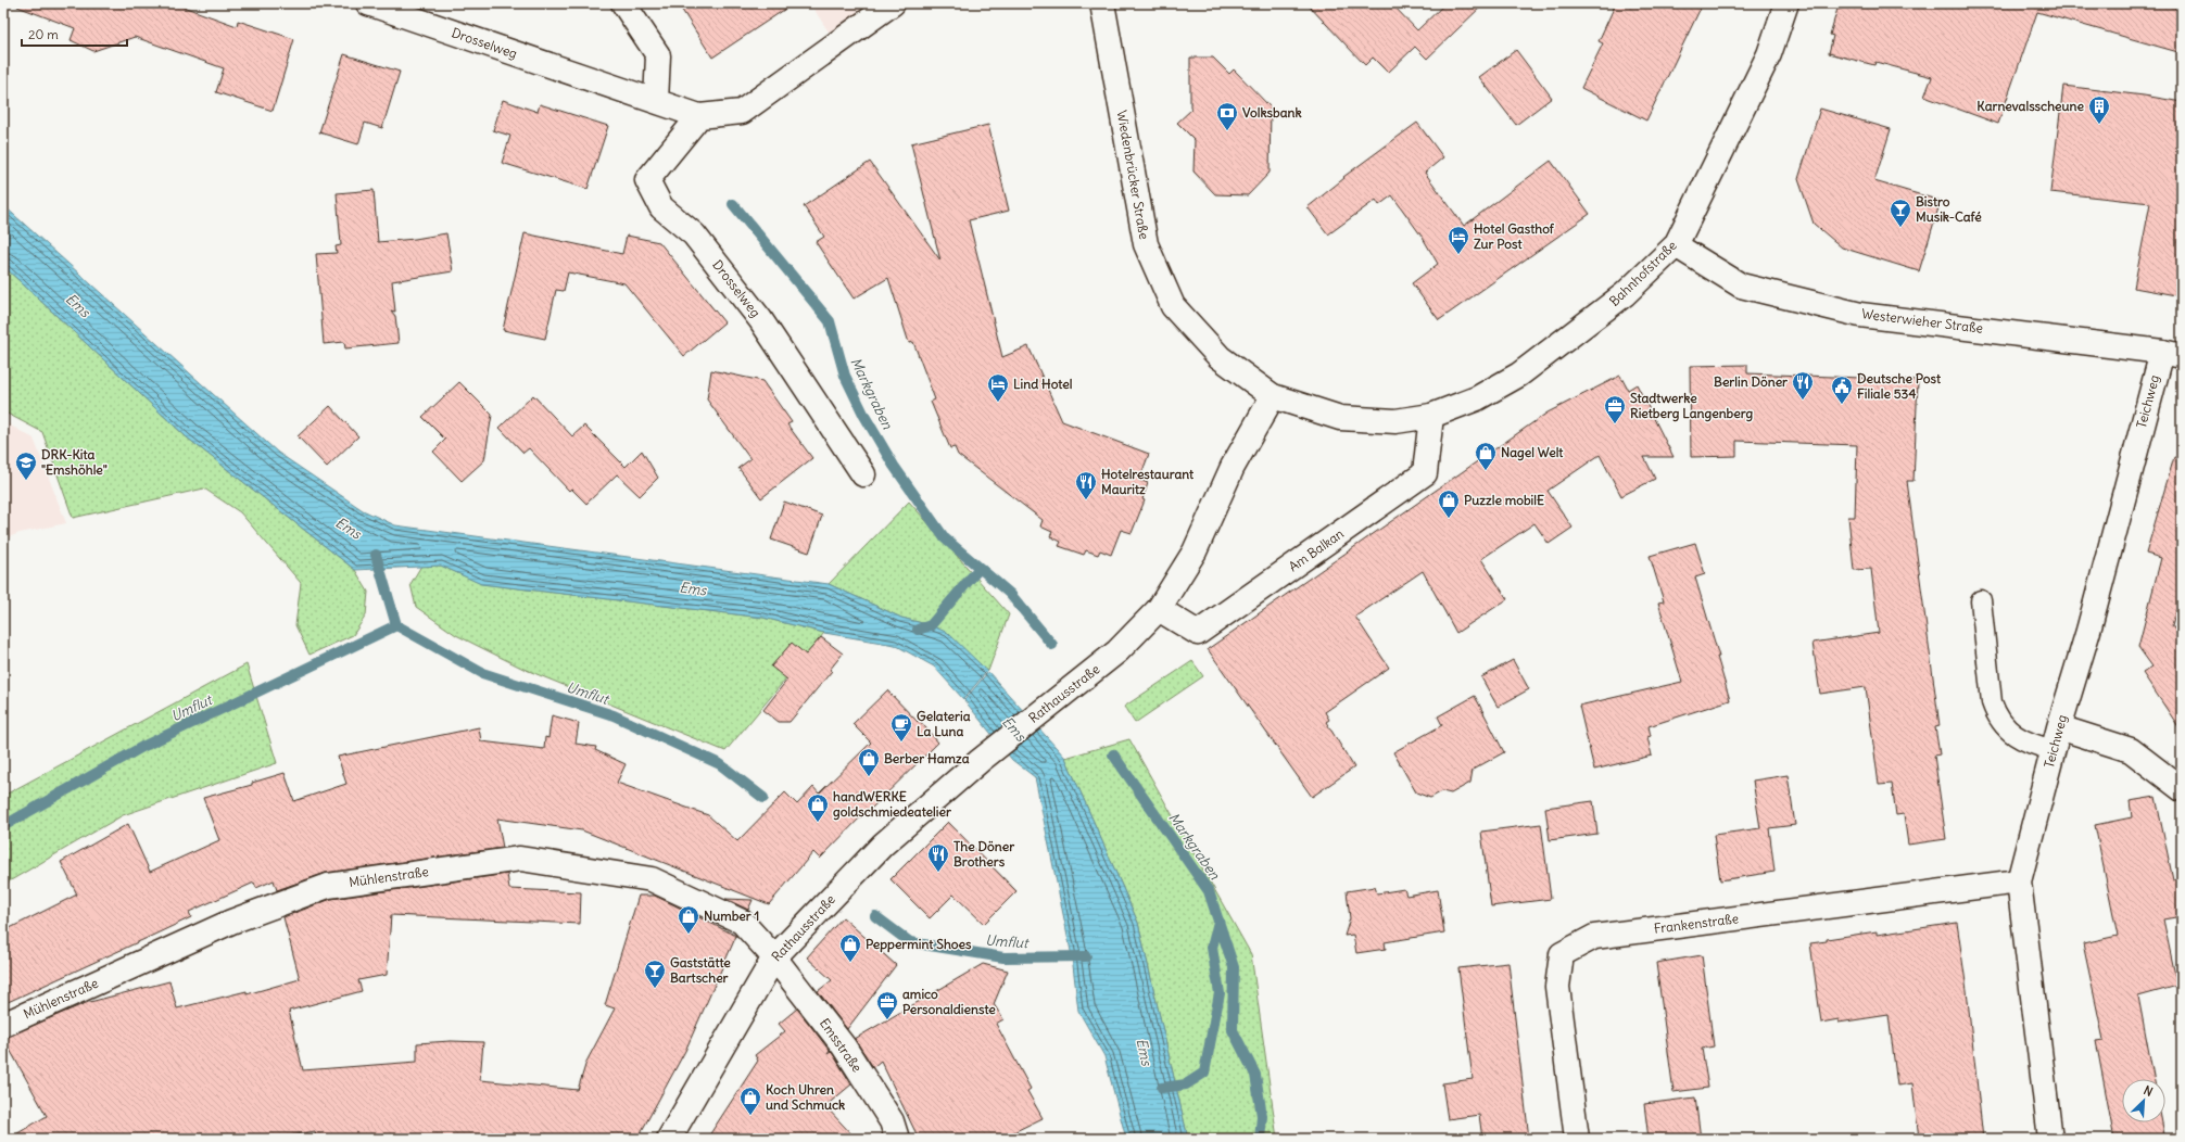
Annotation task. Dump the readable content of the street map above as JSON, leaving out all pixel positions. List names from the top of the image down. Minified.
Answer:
{"streets":{"street":["Drosselweg","Wiedenbrücker Straße","Bahnhofstraße","Westerwieher Straße","Teichweg","Am Balkan","Rathausstraße","Mühlenstraße","Frankenstraße","Emsstraße"]},"crossings":[["Wiedenbrücker Straße","Bahnhofstraße"],["Wiedenbrücker Straße","Am Balkan"],["Wiedenbrücker Straße","Rathausstraße"],["Bahnhofstraße","Westerwieher Straße"],["Bahnhofstraße","Am Balkan"],["Westerwieher Straße","Teichweg"],["Teichweg","Frankenstraße"],["Am Balkan","Rathausstraße"],["Rathausstraße","Mühlenstraße"],["Rathausstraße","Emsstraße"],["Mühlenstraße","Emsstraße"]],"water":["Ems","Markgraben","Umflut"],"places":{"building":["Karnevalsscheune"],"bank":["Volksbank"],"bar":["Bistro Musik-Café","Gaststätte Bartscher"],"hotel":["Hotel Gasthof Zur Post","Lind Hotel"],"restaurant":["Berlin Döner","Hotelrestaurant Mauritz","The Döner Brothers"],"public building":["Deutsche Post Filiale 534"],"office":["Stadtwerke Rietberg Langenberg","amico Personaldienste"],"shop":["Nagel Welt","Puzzle mobilE","Berber Hamza","handWERKE goldschmiedeatelier","Number 1","Peppermint Shoes","Koch Uhren und Schmuck"],"school or university":["DRK-Kita \"Emshöhle\""],"cafe":["Gelateria La Luna"]},"scale_bar":"20 m","north":"top right"}
